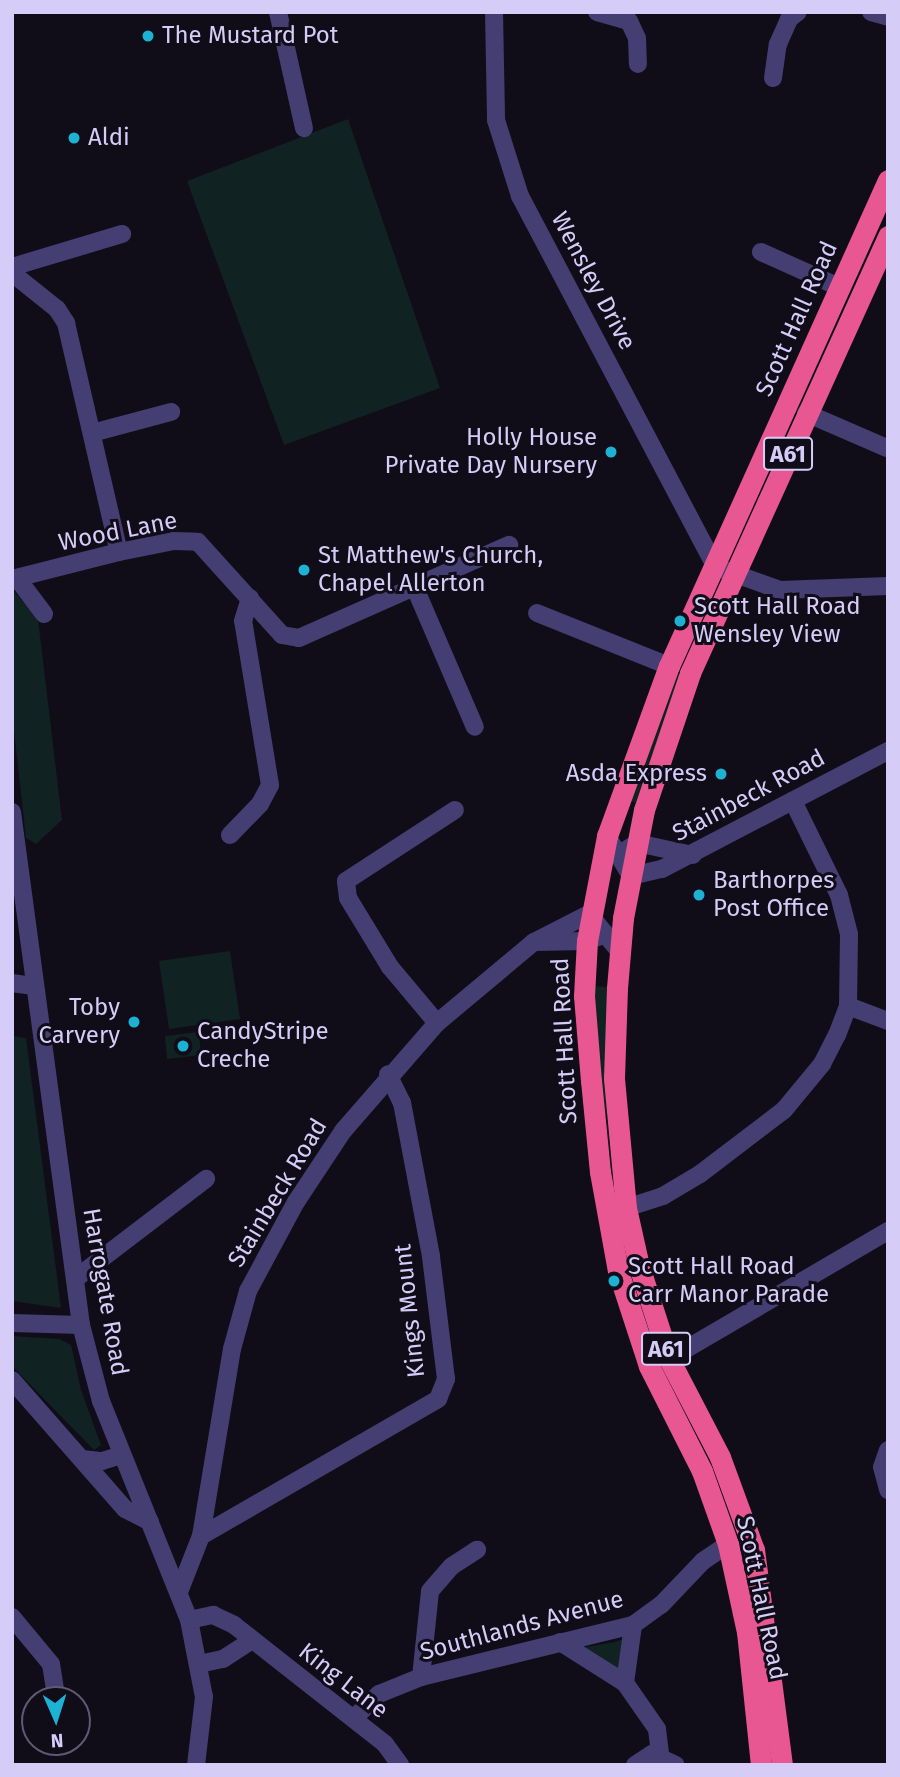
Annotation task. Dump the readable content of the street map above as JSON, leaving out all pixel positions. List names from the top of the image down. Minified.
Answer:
{"streets":{"highway":["Scott Hall Road","A61"],"street":["Wensley Drive","Wood Lane","Stainbeck Road","Harrogate Road","Kings Mount","Southlands Avenue","King Lane"]},"crossings":[["Wensley Drive","Scott Hall Road"],["Scott Hall Road","Stainbeck Road"],["Scott Hall Road","Southlands Avenue"],["Stainbeck Road","Harrogate Road"],["Stainbeck Road","Kings Mount"],["Harrogate Road","King Lane"],["Southlands Avenue","King Lane"]],"places":["The Mustard Pot","Aldi","Holly House Private Day Nursery","St Matthew's Church, Chapel Allerton","Scott Hall Road Wensley View","Asda Express","Barthorpes Post Office","Toby Carvery","CandyStripe Creche","Scott Hall Road Carr Manor Parade"],"north":"bottom"}
